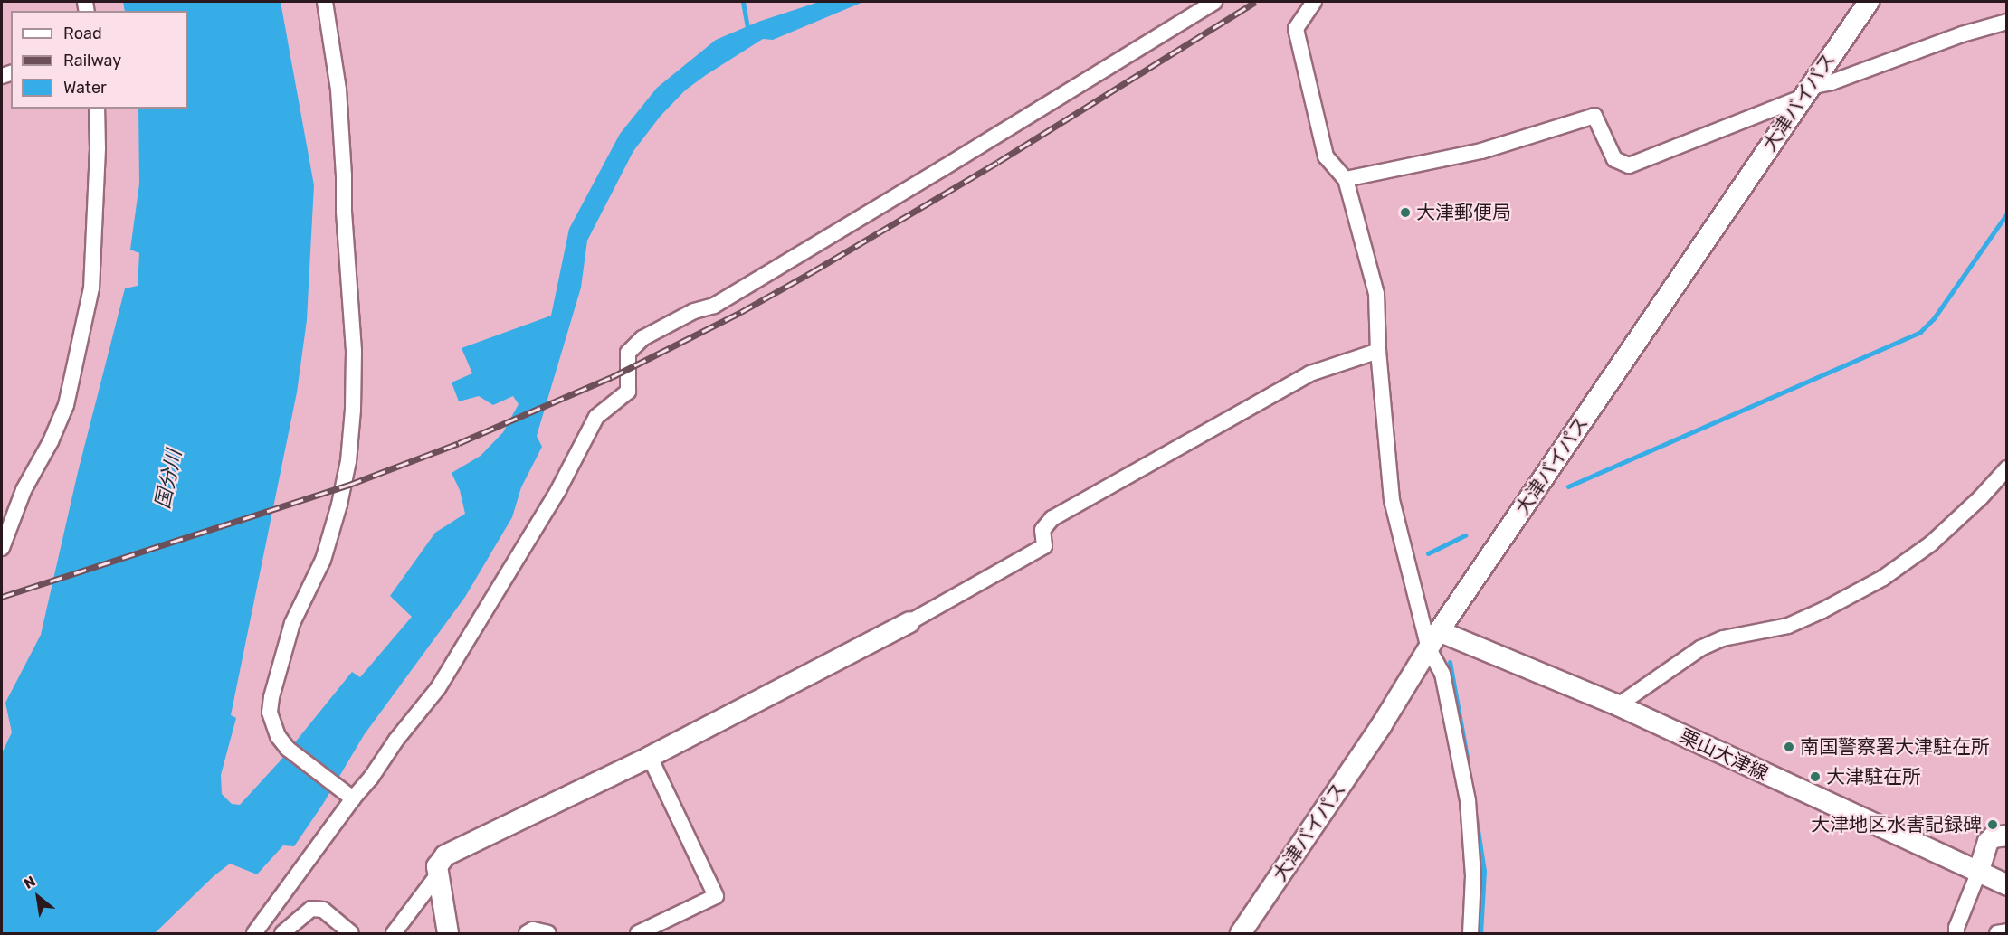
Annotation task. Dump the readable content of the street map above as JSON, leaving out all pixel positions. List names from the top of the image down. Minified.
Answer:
{"streets":{"main road":["大津バイパス","栗山大津線"]},"crossings":[["大津バイパス","栗山大津線"]],"water":["国分川"],"places":["大津郵便局","南国警察署大津駐在所","大津駐在所","大津地区水害記録碑"],"legend":["Road","Railway","Water"],"north":"top left"}
